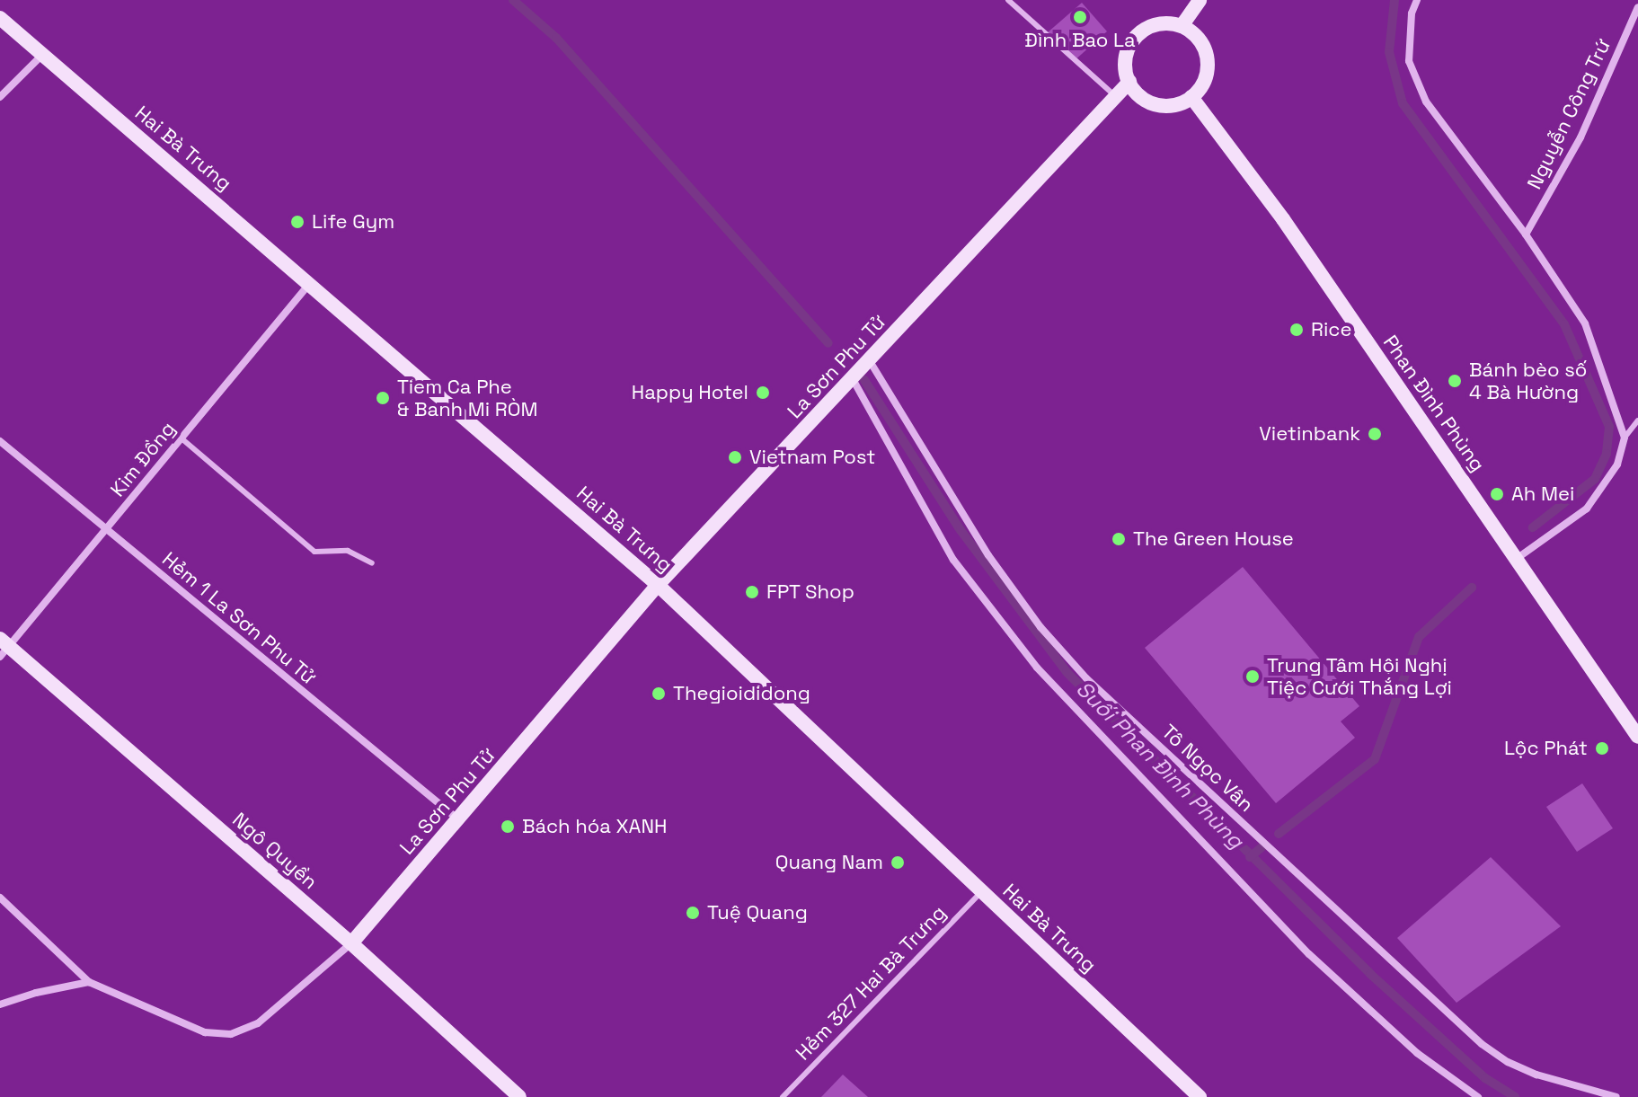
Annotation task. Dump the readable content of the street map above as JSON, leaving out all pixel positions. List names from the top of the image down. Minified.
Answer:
{"streets":{"street":["Nguyễn Công Trứ","Hai Bà Trưng","La Sơn Phu Tử","Phan Đình Phùng","Kim Đồng","Hẻm 1 La Sơn Phu Tử","Tô Ngọc Vân","Ngô Quyền"],"lane":["Hẻm 327 Hai Bà Trưng"]},"crossings":[["Hai Bà Trưng","La Sơn Phu Tử"],["Hai Bà Trưng","Kim Đồng"],["Hai Bà Trưng","Hẻm 327 Hai Bà Trưng"],["La Sơn Phu Tử","Phan Đình Phùng"],["La Sơn Phu Tử","Hẻm 1 La Sơn Phu Tử"],["La Sơn Phu Tử","Tô Ngọc Vân"],["La Sơn Phu Tử","Ngô Quyền"],["Kim Đồng","Hẻm 1 La Sơn Phu Tử"],["Kim Đồng","Ngô Quyền"]],"water":["Suối Phan Đình Phùng"],"places":["Đình Bao La","Life Gym","Rice","Bánh bèo số 4 Bà Hường","Happy Hotel","Tiem Ca Phe & Banh Mi RÒM","Vietinbank","Vietnam Post","Ah Mei","The Green House","FPT Shop","Trung Tâm Hội Nghị Tiệc Cưới Thắng Lợi","Thegioididong","Lộc Phát","Bách hóa XANH","Quang Nam","Tuệ Quang"]}
